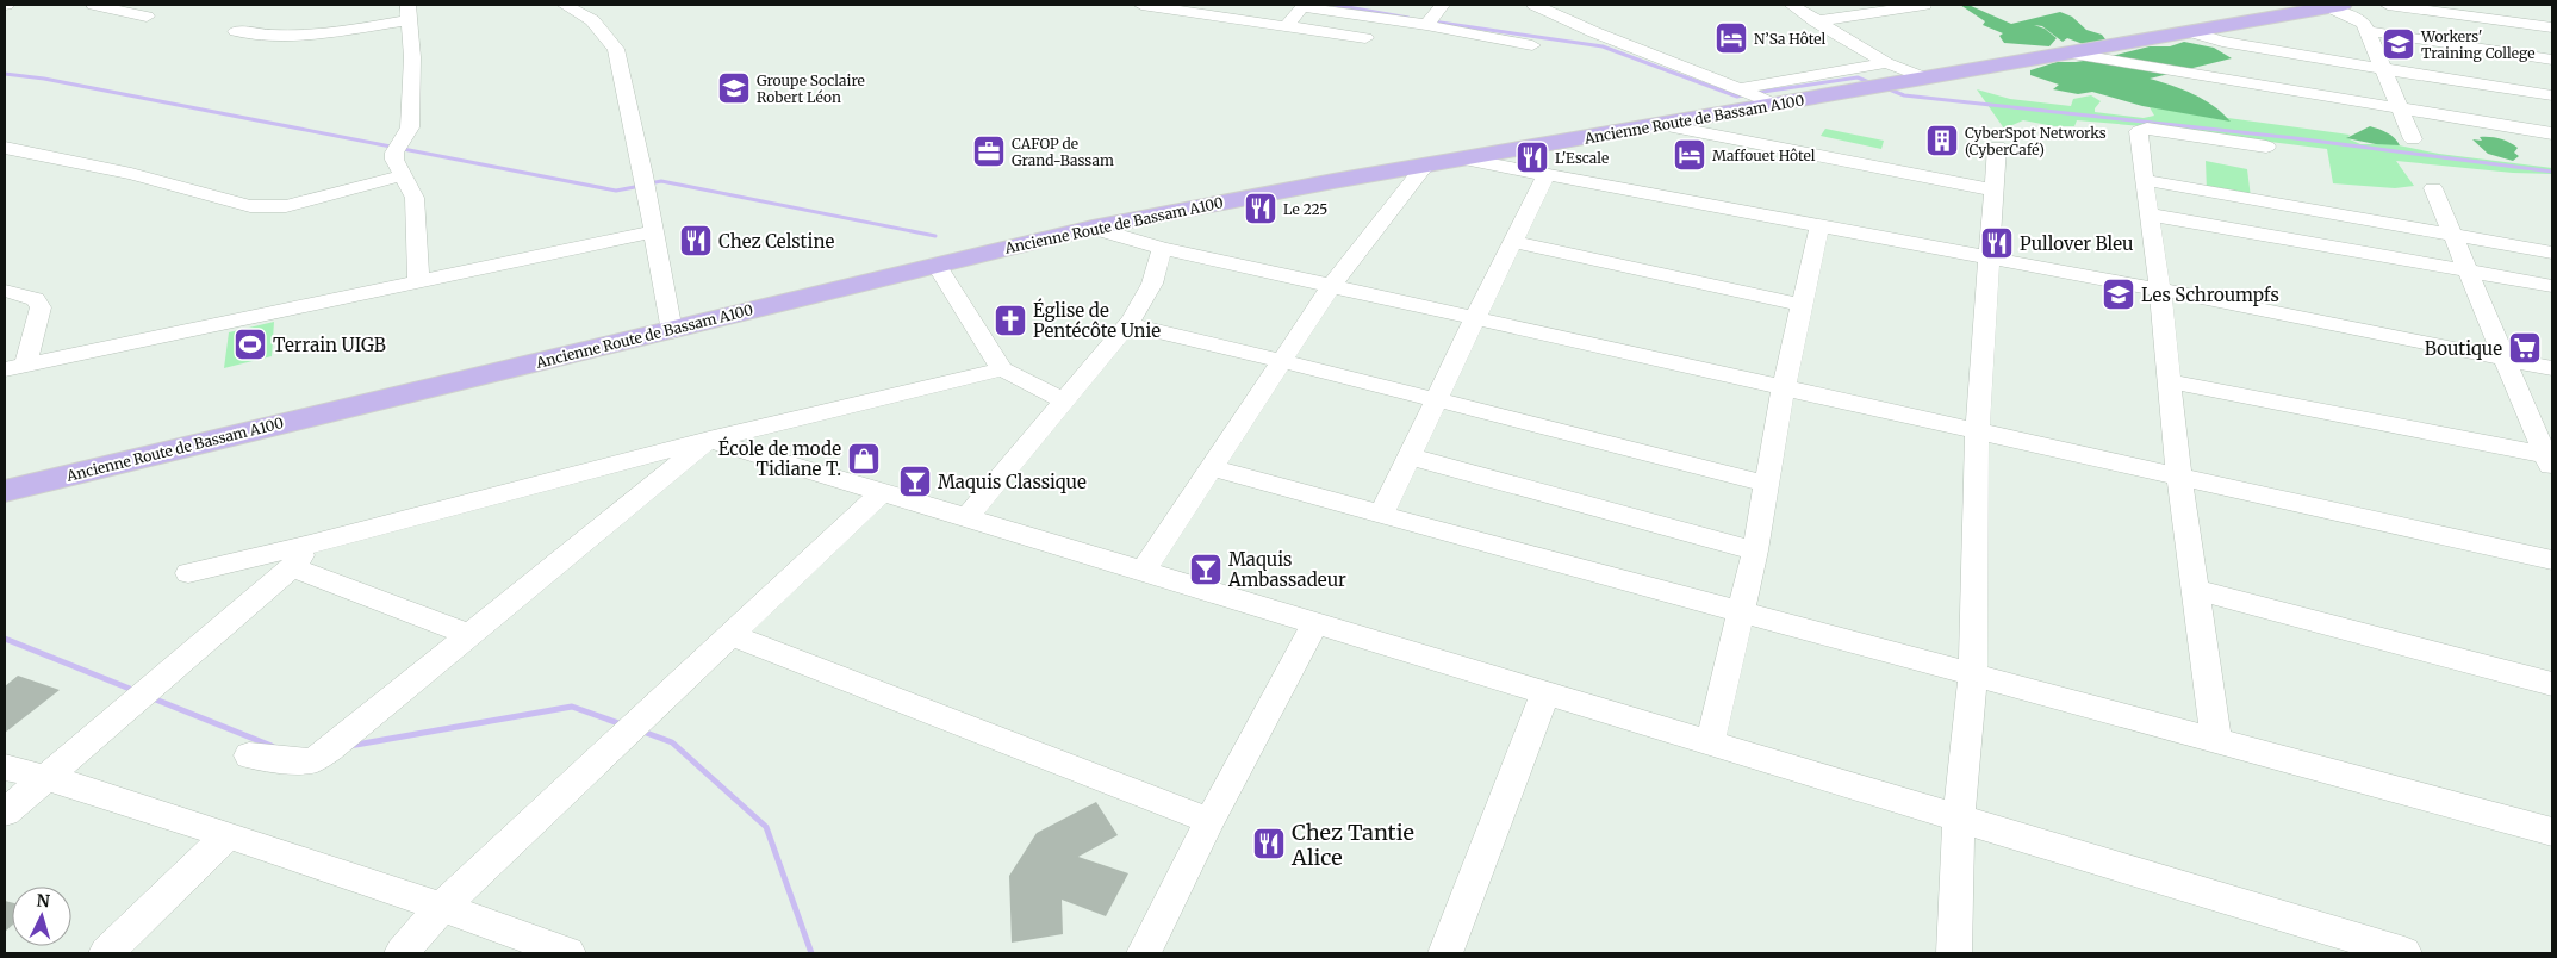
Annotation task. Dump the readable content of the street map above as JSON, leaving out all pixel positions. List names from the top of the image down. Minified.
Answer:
{"streets":{"main road":["Ancienne Route de Bassam A100"]},"places":{"hotel":["N’Sa Hôtel","Maffouet Hôtel"],"school or university":["Workers' Training College","Groupe Soclaire Robert Léon","Les Schroumpfs"],"building":["CyberSpot Networks (CyberCafé)"],"office":["CAFOP de Grand-Bassam"],"restaurant":["L'Escale","Le 225","Chez Celstine","Pullover Bleu","Chez Tantie Alice"],"church":["Église de Pentécôte Unie"],"sports":["Terrain UIGB"],"supermarket":["Boutique"],"shop":["École de mode Tidiane T."],"bar":["Maquis Classique","Maquis Ambassadeur"]},"north":"top"}
